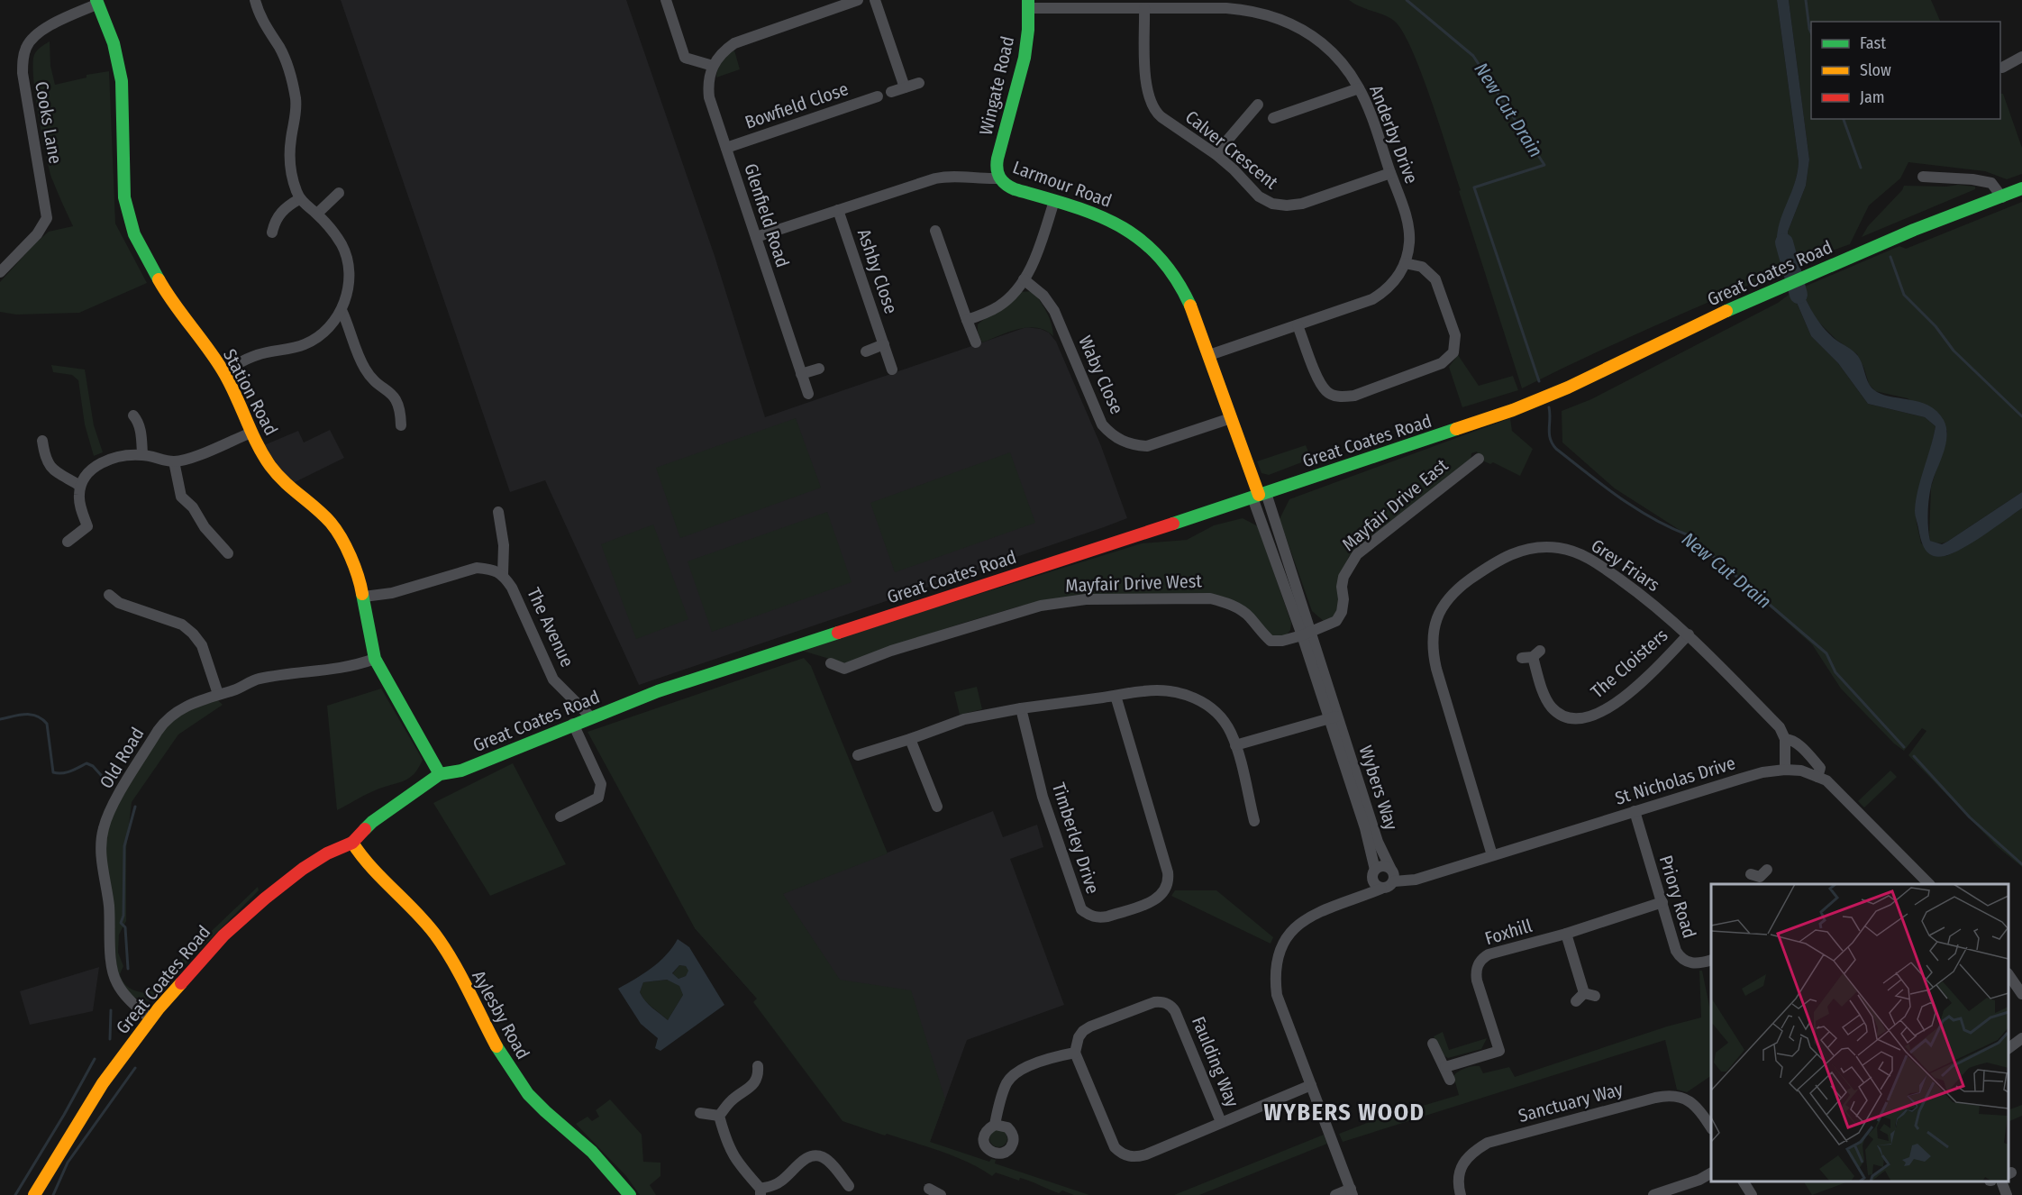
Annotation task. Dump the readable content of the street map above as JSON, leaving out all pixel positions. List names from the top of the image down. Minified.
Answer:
{"streets":{"main road":["Wingate Road","Larmour Road","Great Coates Road","Station Road","Aylesby Road"],"street":["Bowfield Close","Cooks Lane","Anderby Drive","Calver Crescent","Glenfield Road","Ashby Close","Waby Close","Mayfair Drive East","Grey Friars","Mayfair Drive West","The Avenue","The Cloisters","Old Road","St Nicholas Drive","Wybers Way","Timberley Drive","Priory Road","Foxhill","Faulding Way","Sanctuary Way"]},"crossings":[["Wingate Road","Anderby Drive"],["Wingate Road","Larmour Road"],["Bowfield Close","Glenfield Road"],["Cooks Lane","Station Road"],["Anderby Drive","Calver Crescent"],["Anderby Drive","Larmour Road"],["Larmour Road","Glenfield Road"],["Larmour Road","Ashby Close"],["Larmour Road","Great Coates Road"],["Larmour Road","Waby Close"],["Larmour Road","Wybers Way"],["Great Coates Road","Station Road"],["Great Coates Road","The Avenue"],["Great Coates Road","Old Road"],["Great Coates Road","Wybers Way"],["Great Coates Road","Aylesby Road"],["Station Road","Old Road"],["Mayfair Drive East","Mayfair Drive West"],["Mayfair Drive East","Wybers Way"],["Grey Friars","The Cloisters"],["Grey Friars","St Nicholas Drive"],["Mayfair Drive West","Wybers Way"],["St Nicholas Drive","Wybers Way"],["St Nicholas Drive","Priory Road"],["Priory Road","Foxhill"]],"districts":["WYBERS WOOD"],"water":["New Cut Drain"],"legend":["Fast","Slow","Jam"]}
